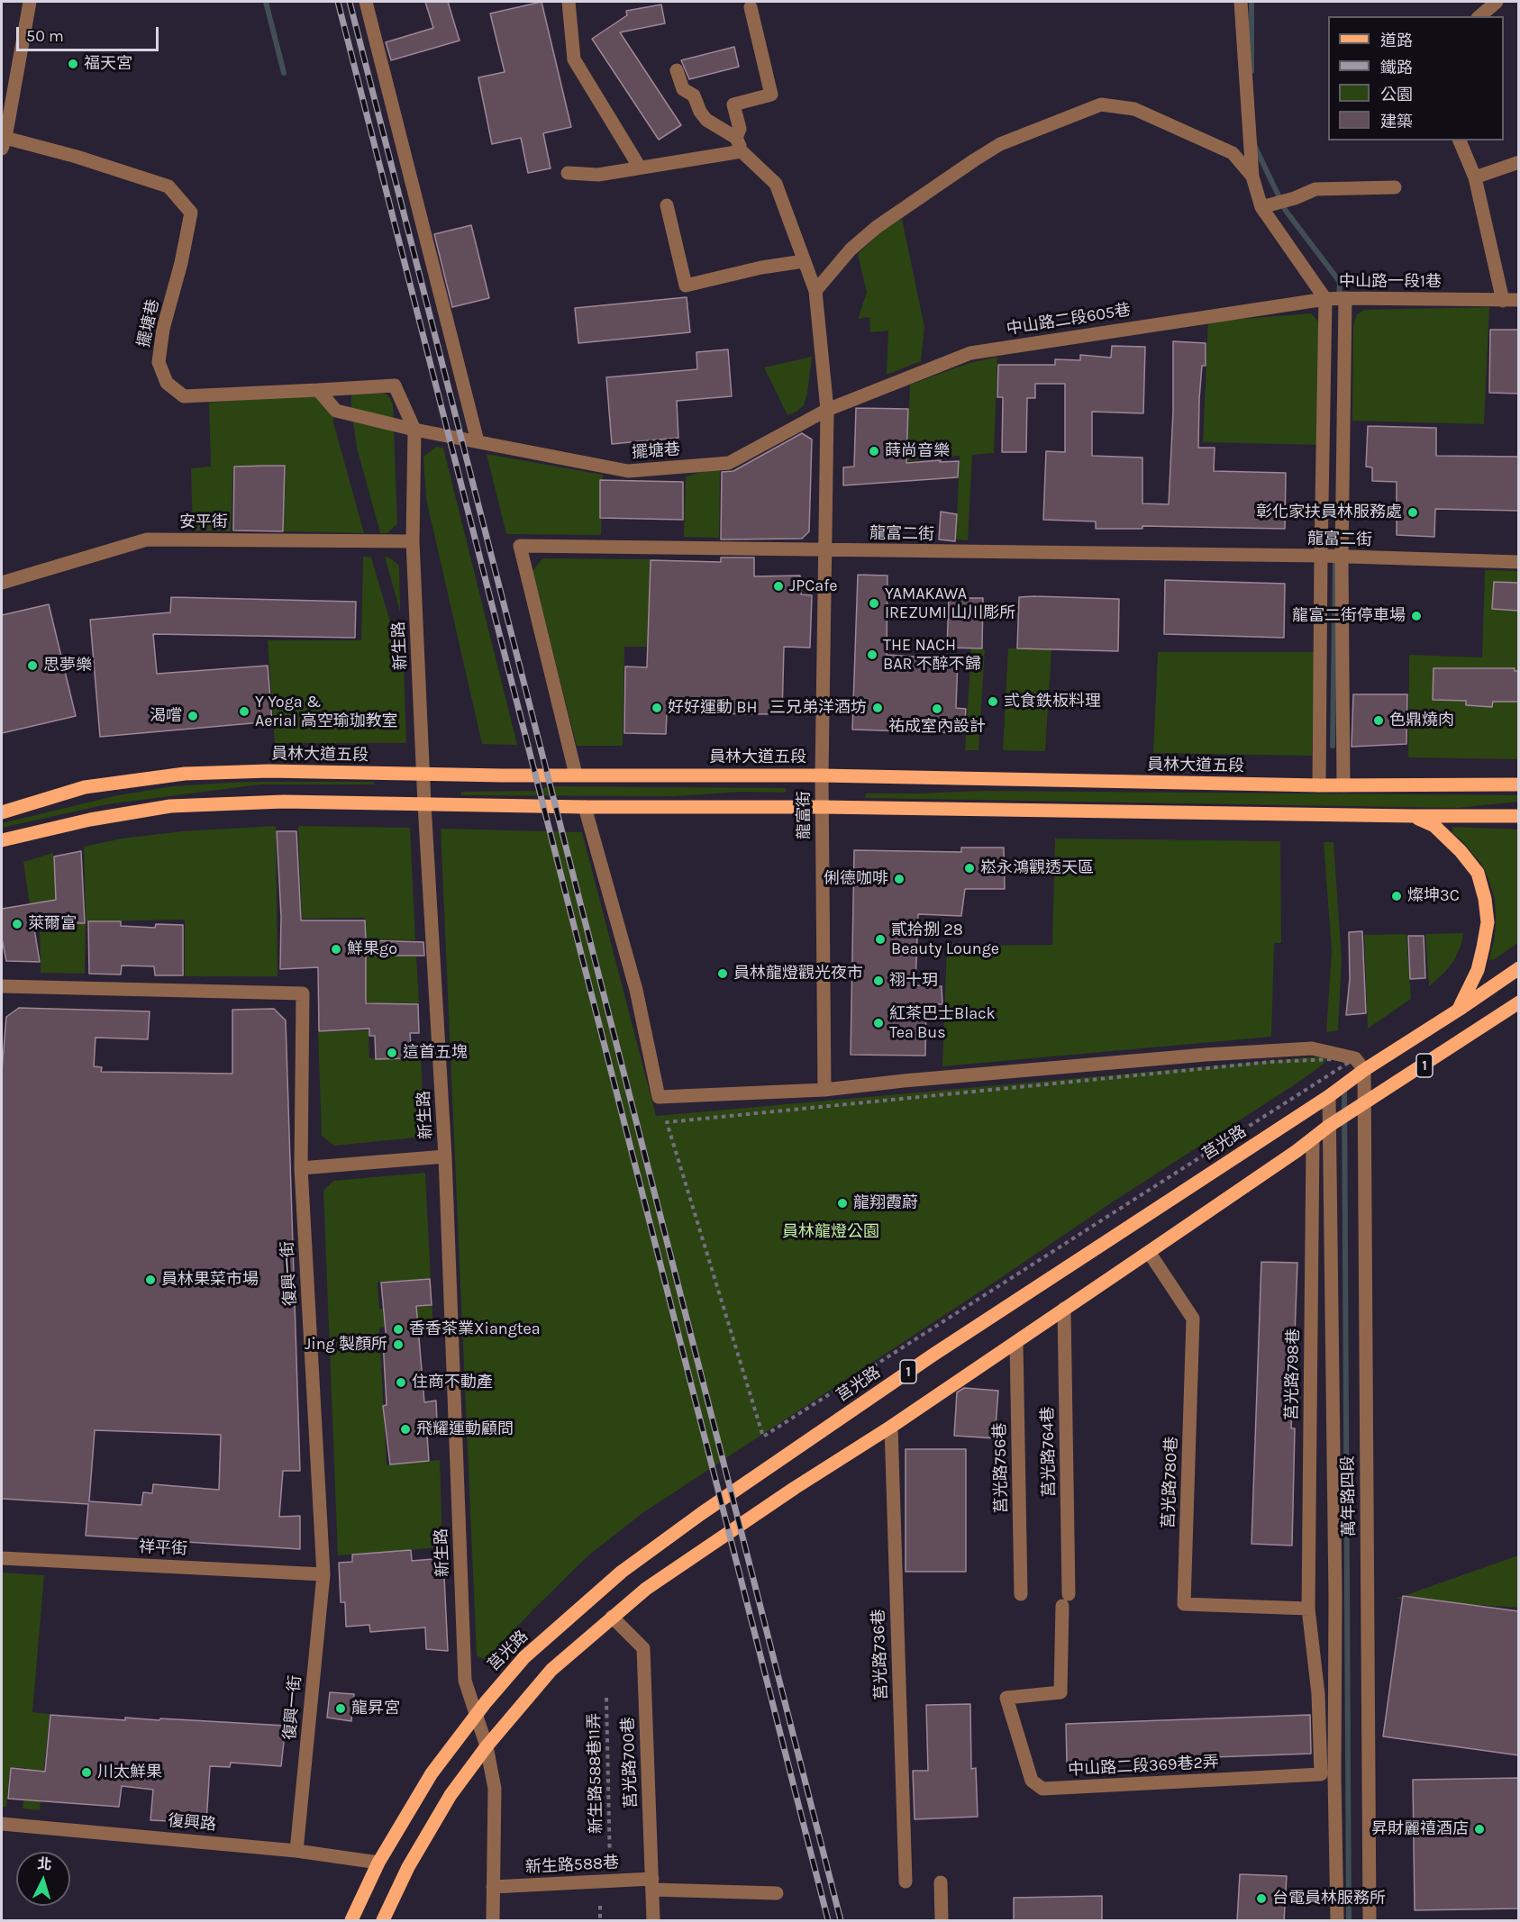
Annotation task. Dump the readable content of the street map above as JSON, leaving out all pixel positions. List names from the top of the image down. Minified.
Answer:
{"streets":{"main road":["員林大道五段","1","莒光路"],"street":["中山路一段1巷","中山路二段605巷","擺塘巷","安平街","龍富二街","新生路","龍富街","復興一街","莒光路798巷","莒光路764巷","莒光路756巷","莒光路780巷","萬年路四段","祥平街","莒光路736巷","莒光路700巷","中山路二段369巷2弄","復興路","新生路588巷"],"path":["新生路588巷11弄"]},"crossings":[["中山路一段1巷","中山路二段605巷"],["中山路二段605巷","擺塘巷"],["中山路二段605巷","龍富街"],["擺塘巷","新生路"],["擺塘巷","龍富街"],["安平街","新生路"],["龍富二街","員林大道五段"],["龍富二街","龍富街"],["新生路","員林大道五段"],["新生路","1"],["新生路","莒光路"],["新生路","新生路588巷"],["員林大道五段","龍富街"],["1","莒光路798巷"],["1","莒光路764巷"],["1","莒光路756巷"],["1","莒光路780巷"],["1","萬年路四段"],["1","莒光路736巷"],["1","莒光路700巷"],["莒光路","萬年路四段"],["莒光路","復興路"],["復興一街","祥平街"],["復興一街","復興路"],["莒光路798巷","莒光路780巷"],["莒光路798巷","中山路二段369巷2弄"],["莒光路764巷","中山路二段369巷2弄"],["莒光路780巷","中山路二段369巷2弄"],["莒光路700巷","新生路588巷"],["新生路588巷11弄","新生路588巷"]],"parks":["員林龍燈公園"],"places":["福天宮","蒔尚音樂","彰化家扶員林服務處","JPCafe","YAMAKAWA IREZUMI 山川彫所","龍富二街停車場","THE NACH BAR 不醉不歸","思夢樂","弎食鉄板料理","好好運動 BH","三兄弟洋酒坊","祐成室內設計","Y Yoga & Aerial 高空瑜珈教室","渴嚐","色鼎燒肉","崧永鴻觀透天區","俐德咖啡","燦坤3C","萊爾富","貳拾捌 28 Beauty Lounge","鮮果go","員林龍燈觀光夜市","祤十玥","紅茶巴士Black Tea Bus","這首五塊","龍翔霞蔚","員林果菜市場","香香茶業Xiangtea","Jing 製顏所","住商不動產","飛耀運動顧問","龍昇宮","川太鮮果","昇財麗禧酒店","台電員林服務所"],"legend":["道路","鐵路","公園","建築"],"scale_bar":"50 m","north":"top"}
